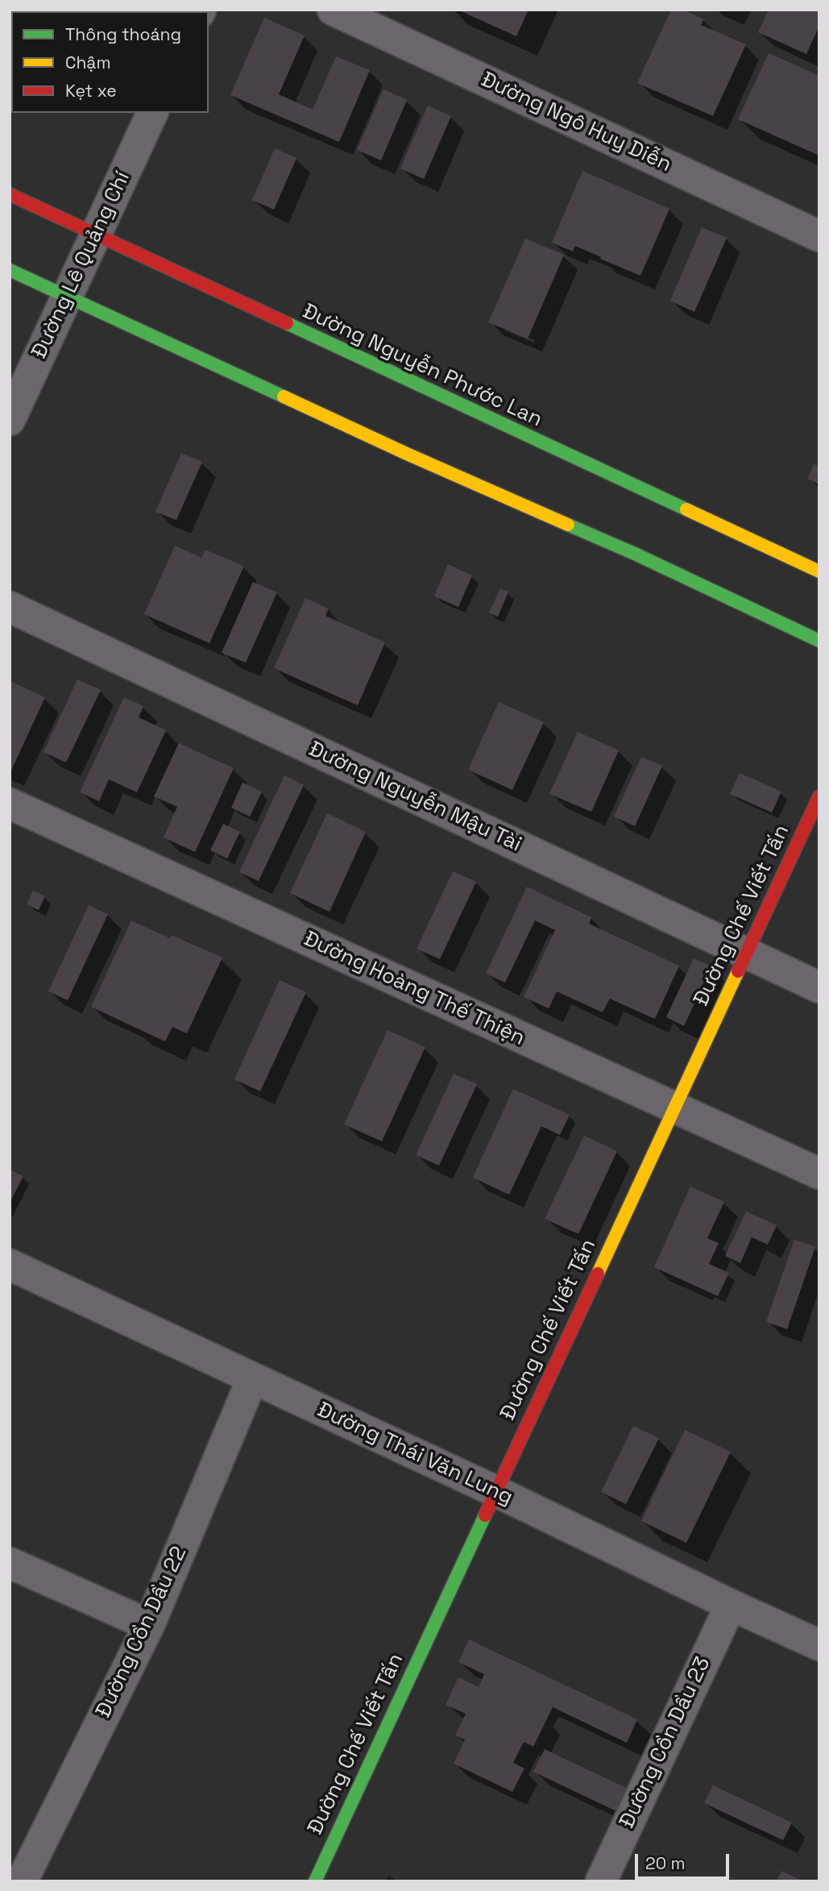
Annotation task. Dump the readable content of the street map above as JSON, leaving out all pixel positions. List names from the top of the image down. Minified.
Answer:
{"streets":{"main road":["Đường Nguyễn Phước Lan","Đường Chế Viết Tấn"],"street":["Đường Ngô Huy Diễn","Đường Lê Quảng Chí","Đường Nguyễn Mậu Tài","Đường Hoàng Thế Thiện","Đường Thái Văn Lung","Đường Cồn Dầu 22","Đường Cồn Dầu 23"]},"crossings":[["Đường Lê Quảng Chí","Đường Nguyễn Phước Lan"],["Đường Nguyễn Mậu Tài","Đường Chế Viết Tấn"],["Đường Chế Viết Tấn","Đường Hoàng Thế Thiện"],["Đường Chế Viết Tấn","Đường Thái Văn Lung"],["Đường Thái Văn Lung","Đường Cồn Dầu 22"],["Đường Thái Văn Lung","Đường Cồn Dầu 23"]],"legend":["Thông thoáng","Chậm","Kẹt xe"],"scale_bar":"20 m"}
